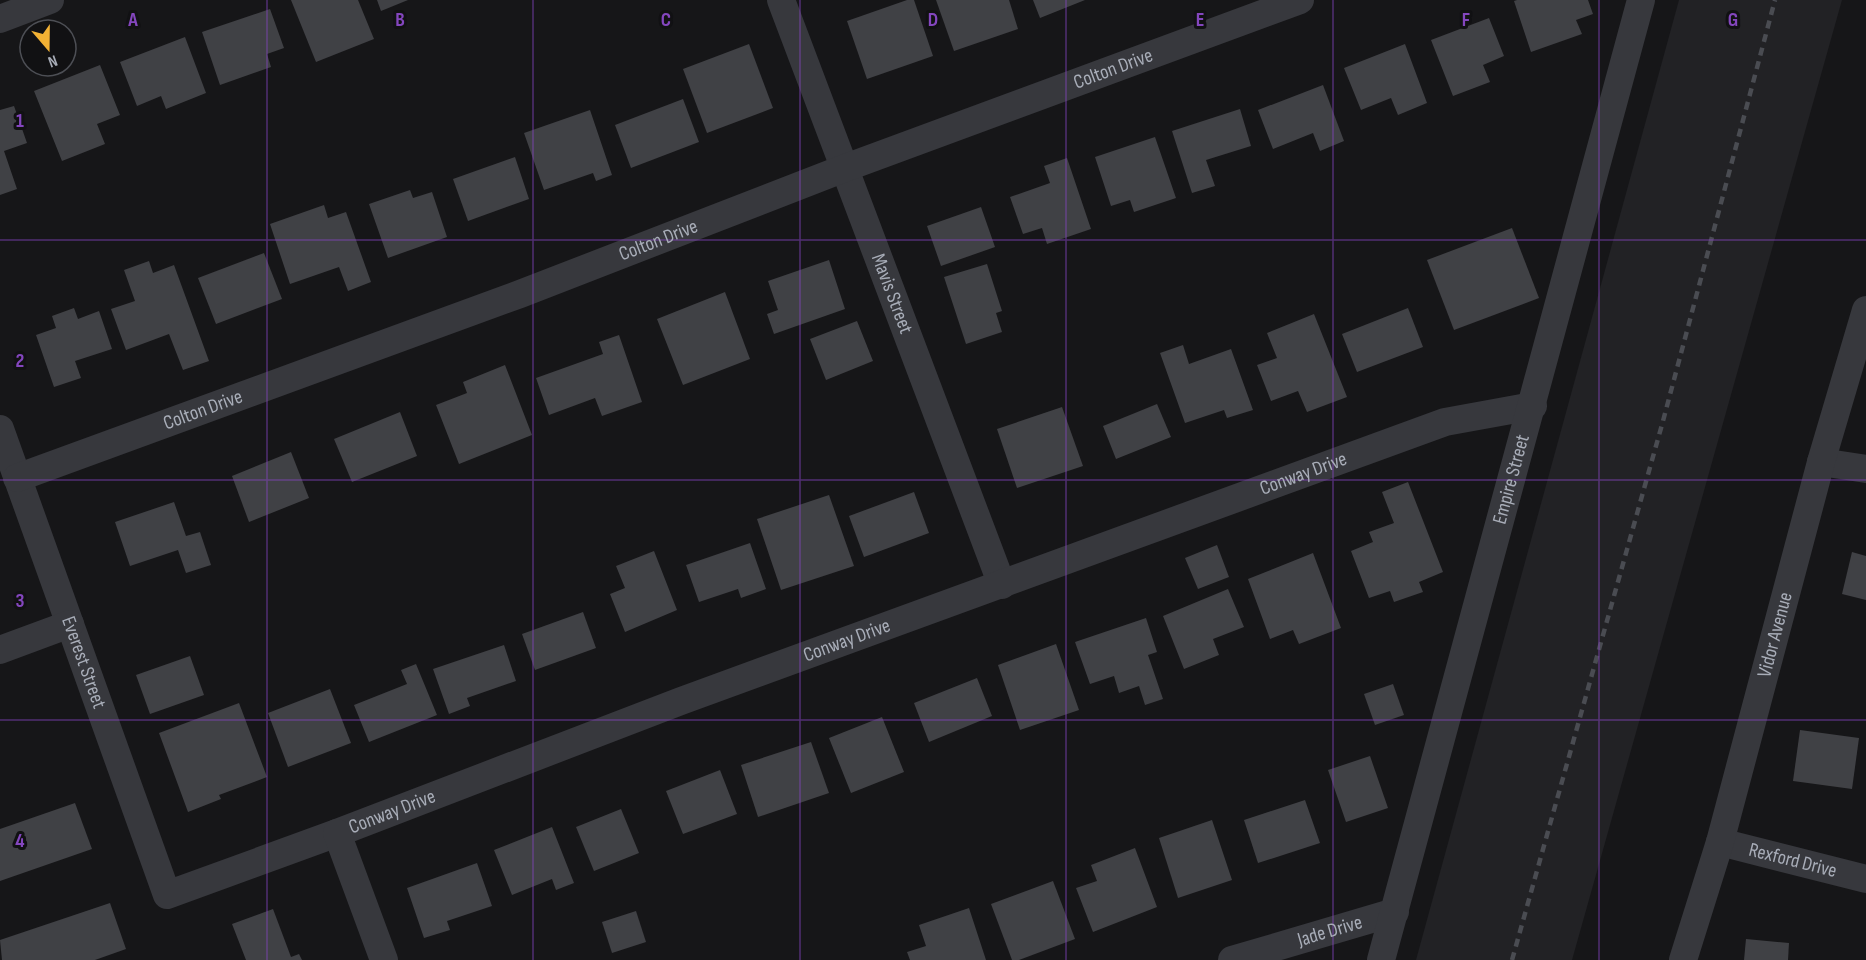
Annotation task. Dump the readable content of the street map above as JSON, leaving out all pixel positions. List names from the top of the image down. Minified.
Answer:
{"streets":{"street":["Colton Drive","Mavis Street","Conway Drive","Empire Street","Vidor Avenue","Everest Street","Rexford Drive","Jade Drive"]},"crossings":[["Colton Drive","Mavis Street"],["Colton Drive","Everest Street"],["Mavis Street","Conway Drive"],["Conway Drive","Empire Street"],["Conway Drive","Everest Street"],["Empire Street","Jade Drive"],["Vidor Avenue","Rexford Drive"]],"north":"bottom","grid":{"columns":["A","B","C","D","E","F","G"],"rows":["1","2","3","4"]}}
